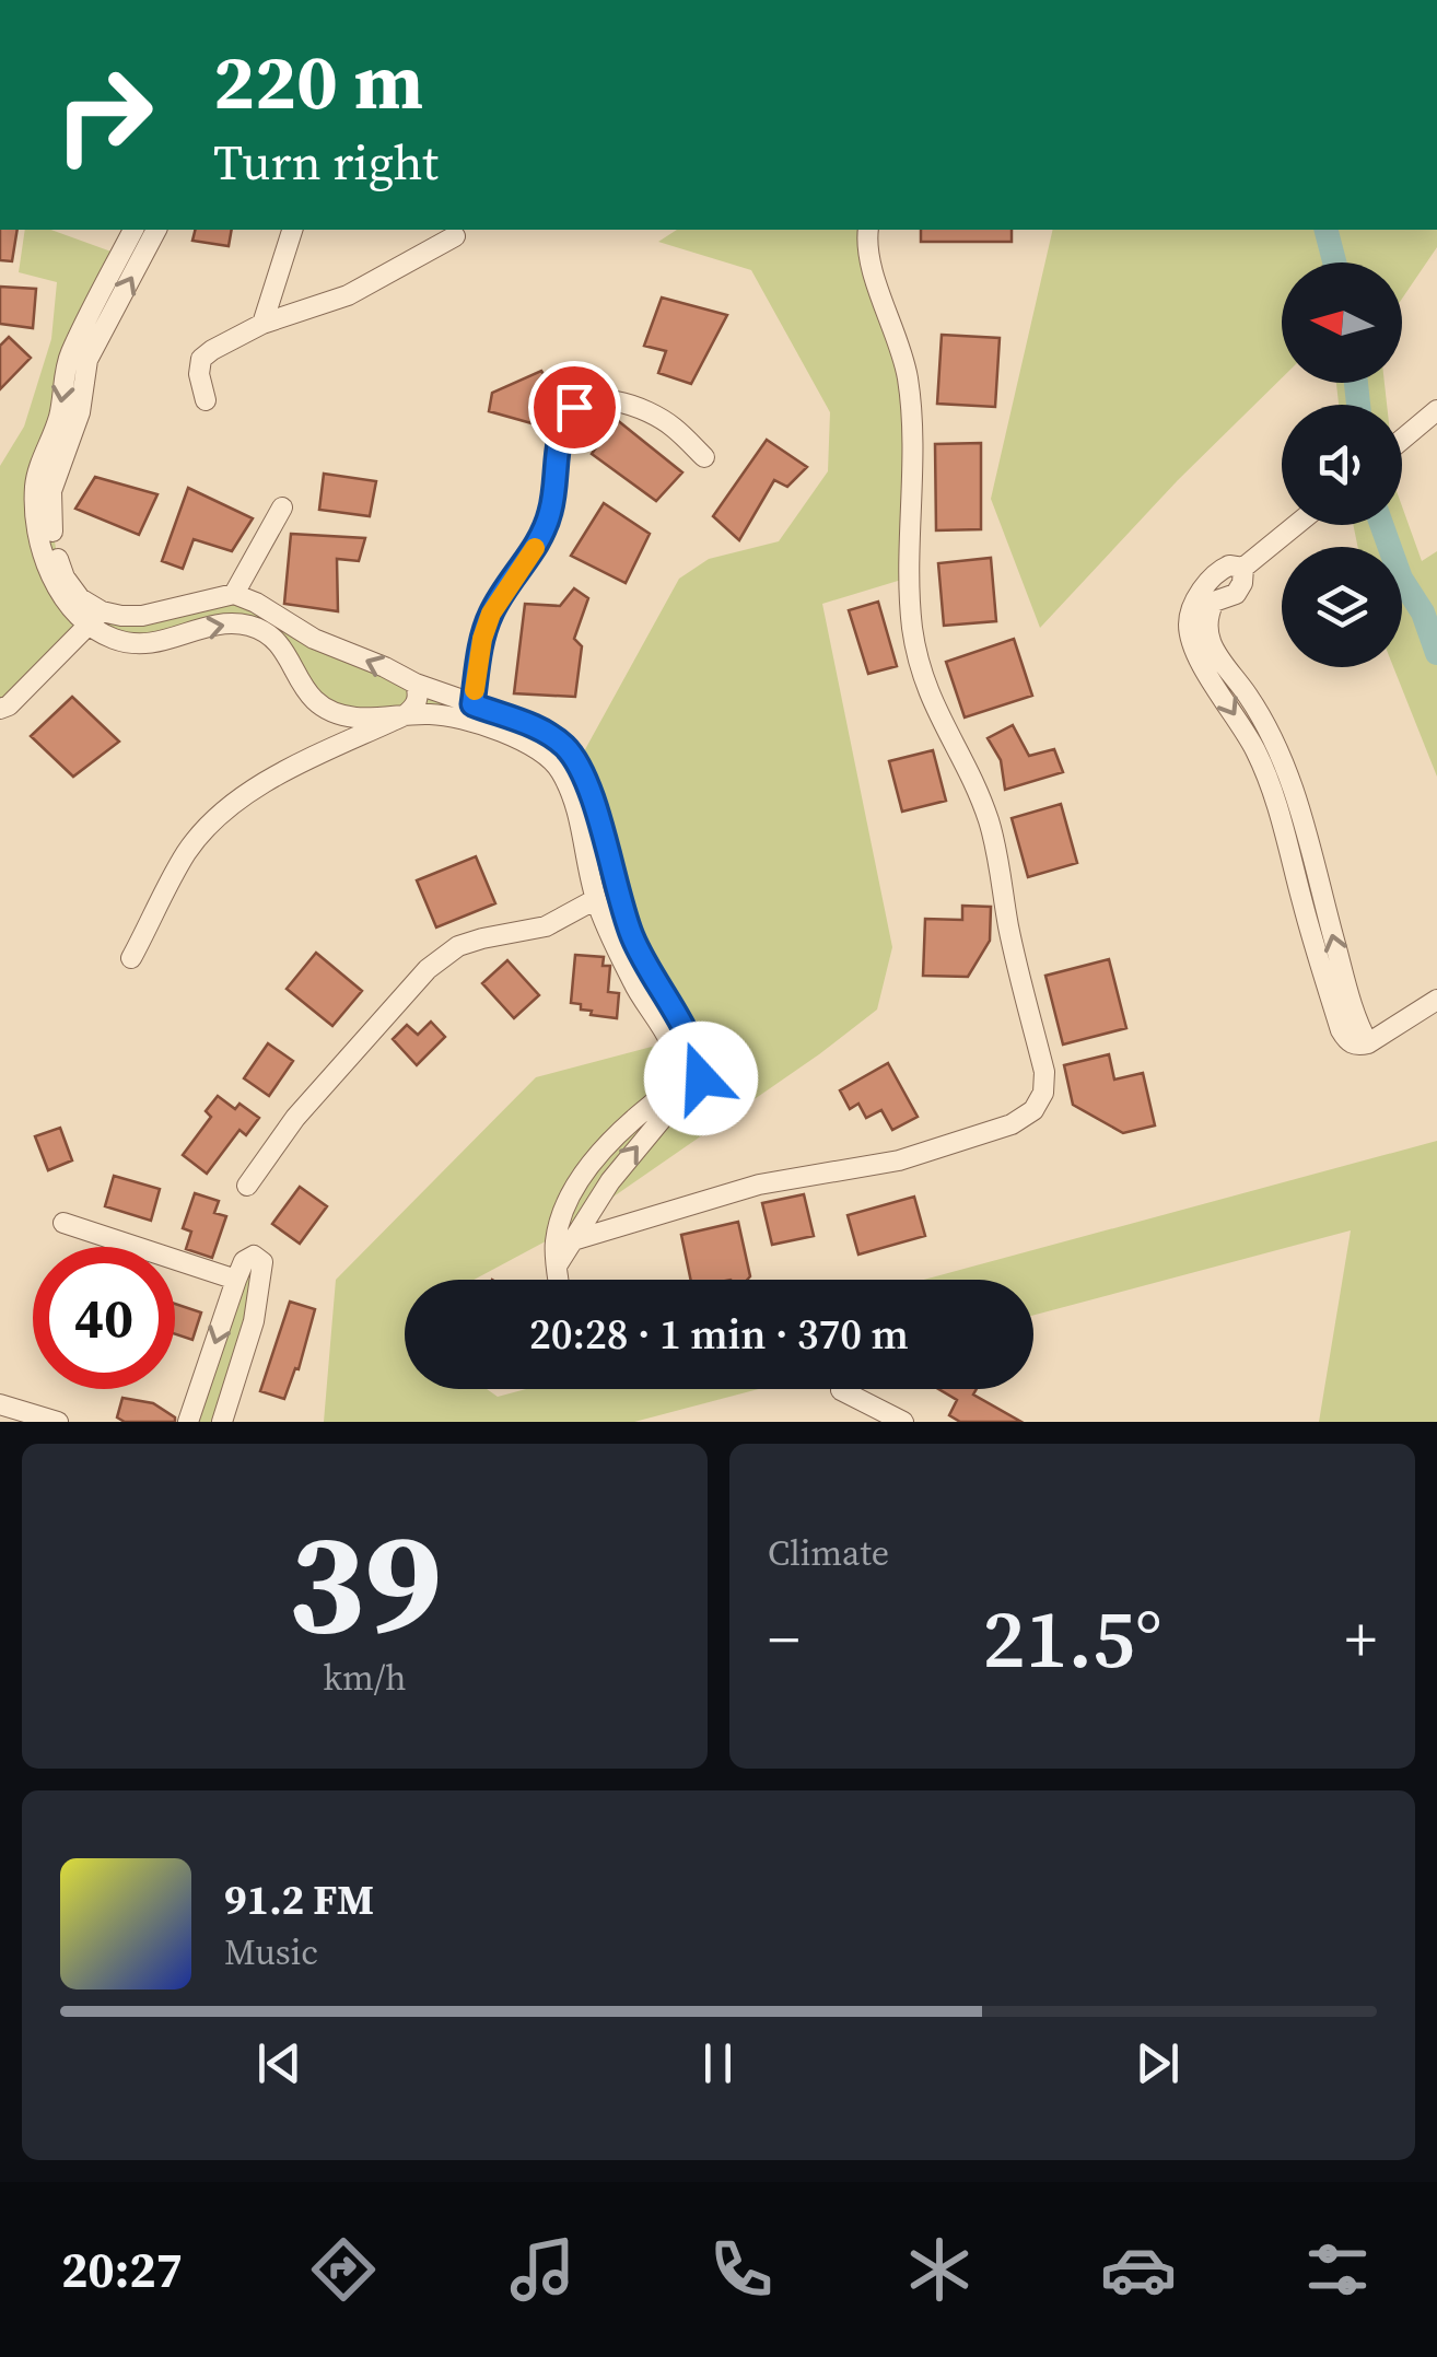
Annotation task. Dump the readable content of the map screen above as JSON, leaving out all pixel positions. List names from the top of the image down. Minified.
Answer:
{"north":"left","page":{"turn":["220 m","Turn right"],"limit":"40","trip":"20:28 · 1 min · 370 m","tile":[["39","km/h"],"Climate"],"heat":["−","21.5°","+"],"song":["91.2 FM","Music"],"tabs":"20:27"}}
